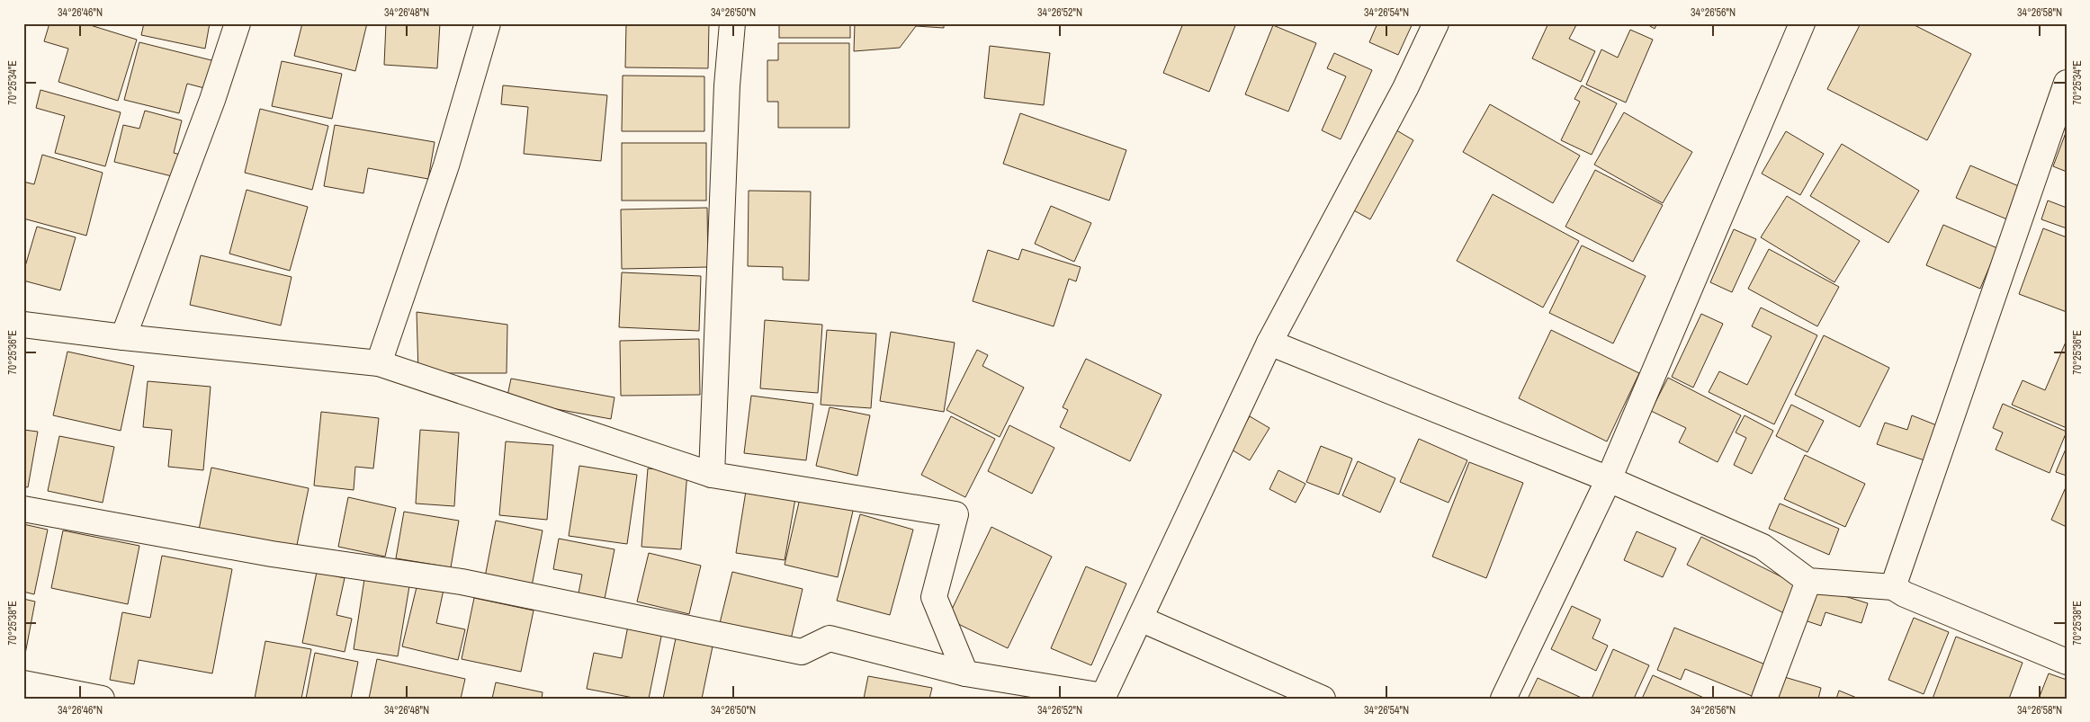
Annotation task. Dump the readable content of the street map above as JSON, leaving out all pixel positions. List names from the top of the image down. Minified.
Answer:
{"coordinates":["34°26'46\"N","34°26'48\"N","34°26'50\"N","34°26'52\"N","34°26'54\"N","34°26'56\"N","34°26'58\"N","70°25'34\"E","70°25'36\"E","70°25'38\"E"]}
